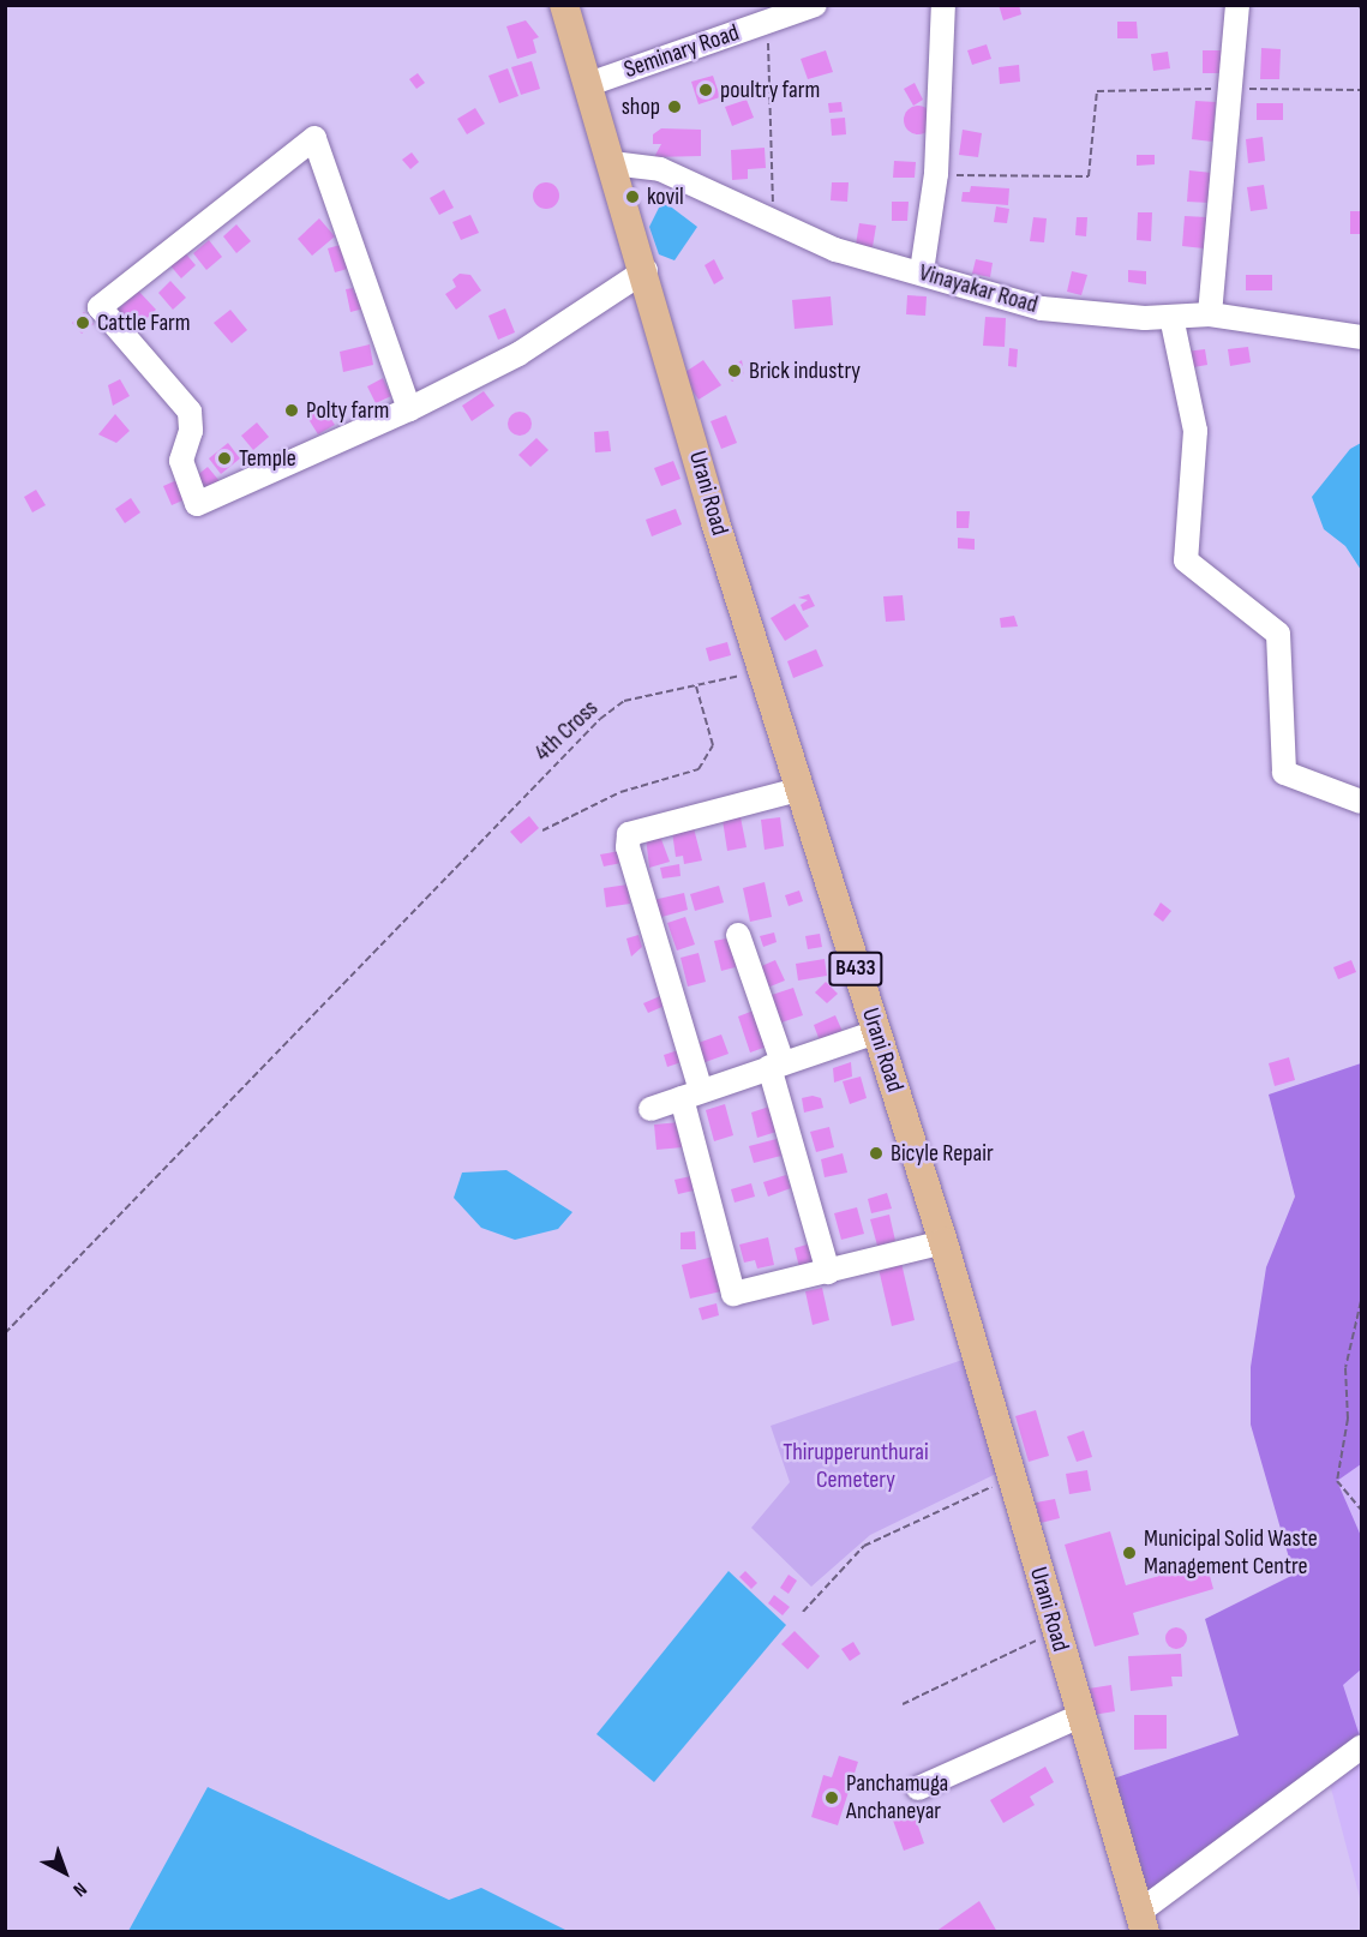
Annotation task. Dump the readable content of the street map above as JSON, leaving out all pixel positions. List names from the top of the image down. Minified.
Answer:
{"streets":{"main road":["Urani Road","B433"],"street":["Seminary Road","Vinayakar Road"],"path":["4th Cross"]},"crossings":[["Seminary Road","Urani Road"],["Vinayakar Road","Urani Road"],["Urani Road","4th Cross"]],"parks":["Thirupperunthurai Cemetery"],"places":["poultry farm","shop","kovil","Cattle Farm","Brick industry","Polty farm","Temple","Bicyle Repair","Municipal Solid Waste Management Centre","Panchamuga Anchaneyar"],"north":"bottom right"}
